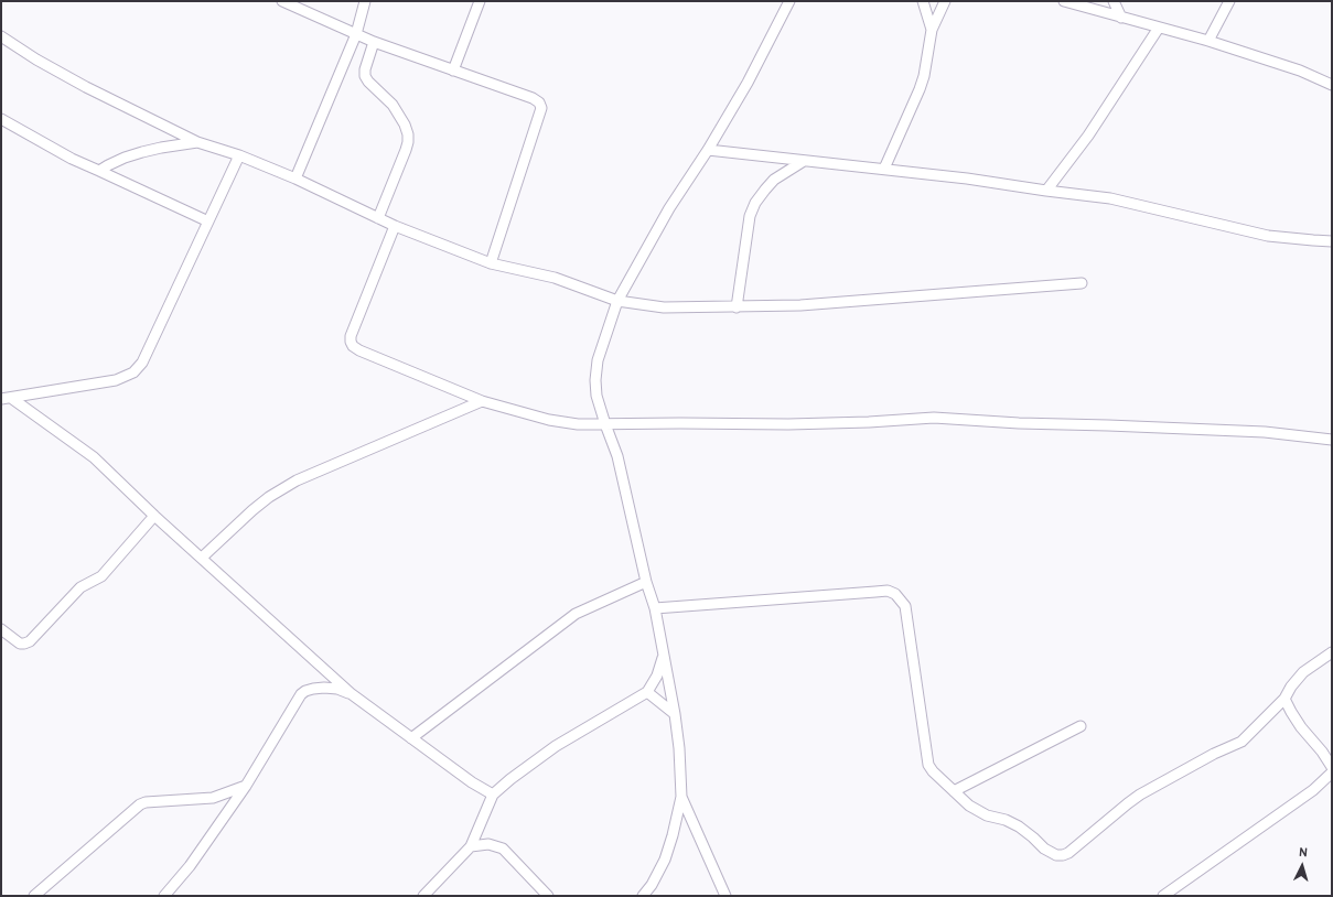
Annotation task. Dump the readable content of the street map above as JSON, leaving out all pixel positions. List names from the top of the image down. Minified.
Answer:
{"north":"top"}
